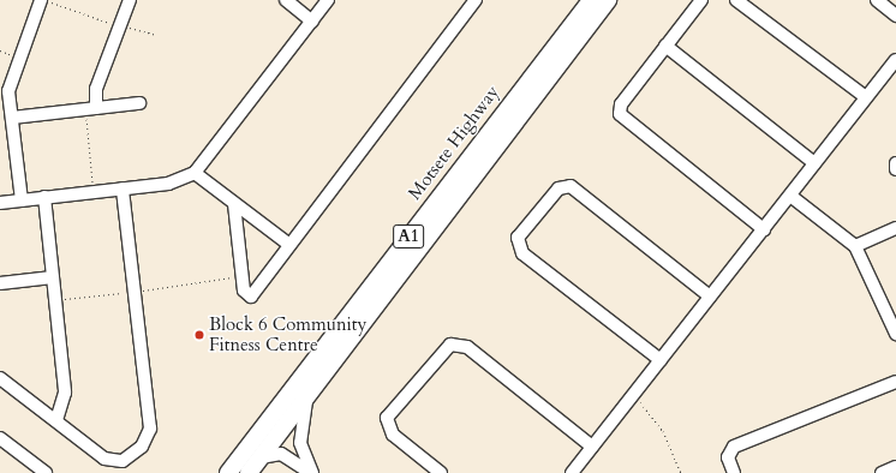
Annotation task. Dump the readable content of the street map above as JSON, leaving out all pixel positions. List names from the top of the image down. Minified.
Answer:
{"streets":{"highway":["Motsete Highway","A1"]},"places":["Block 6 Community Fitness Centre"]}
